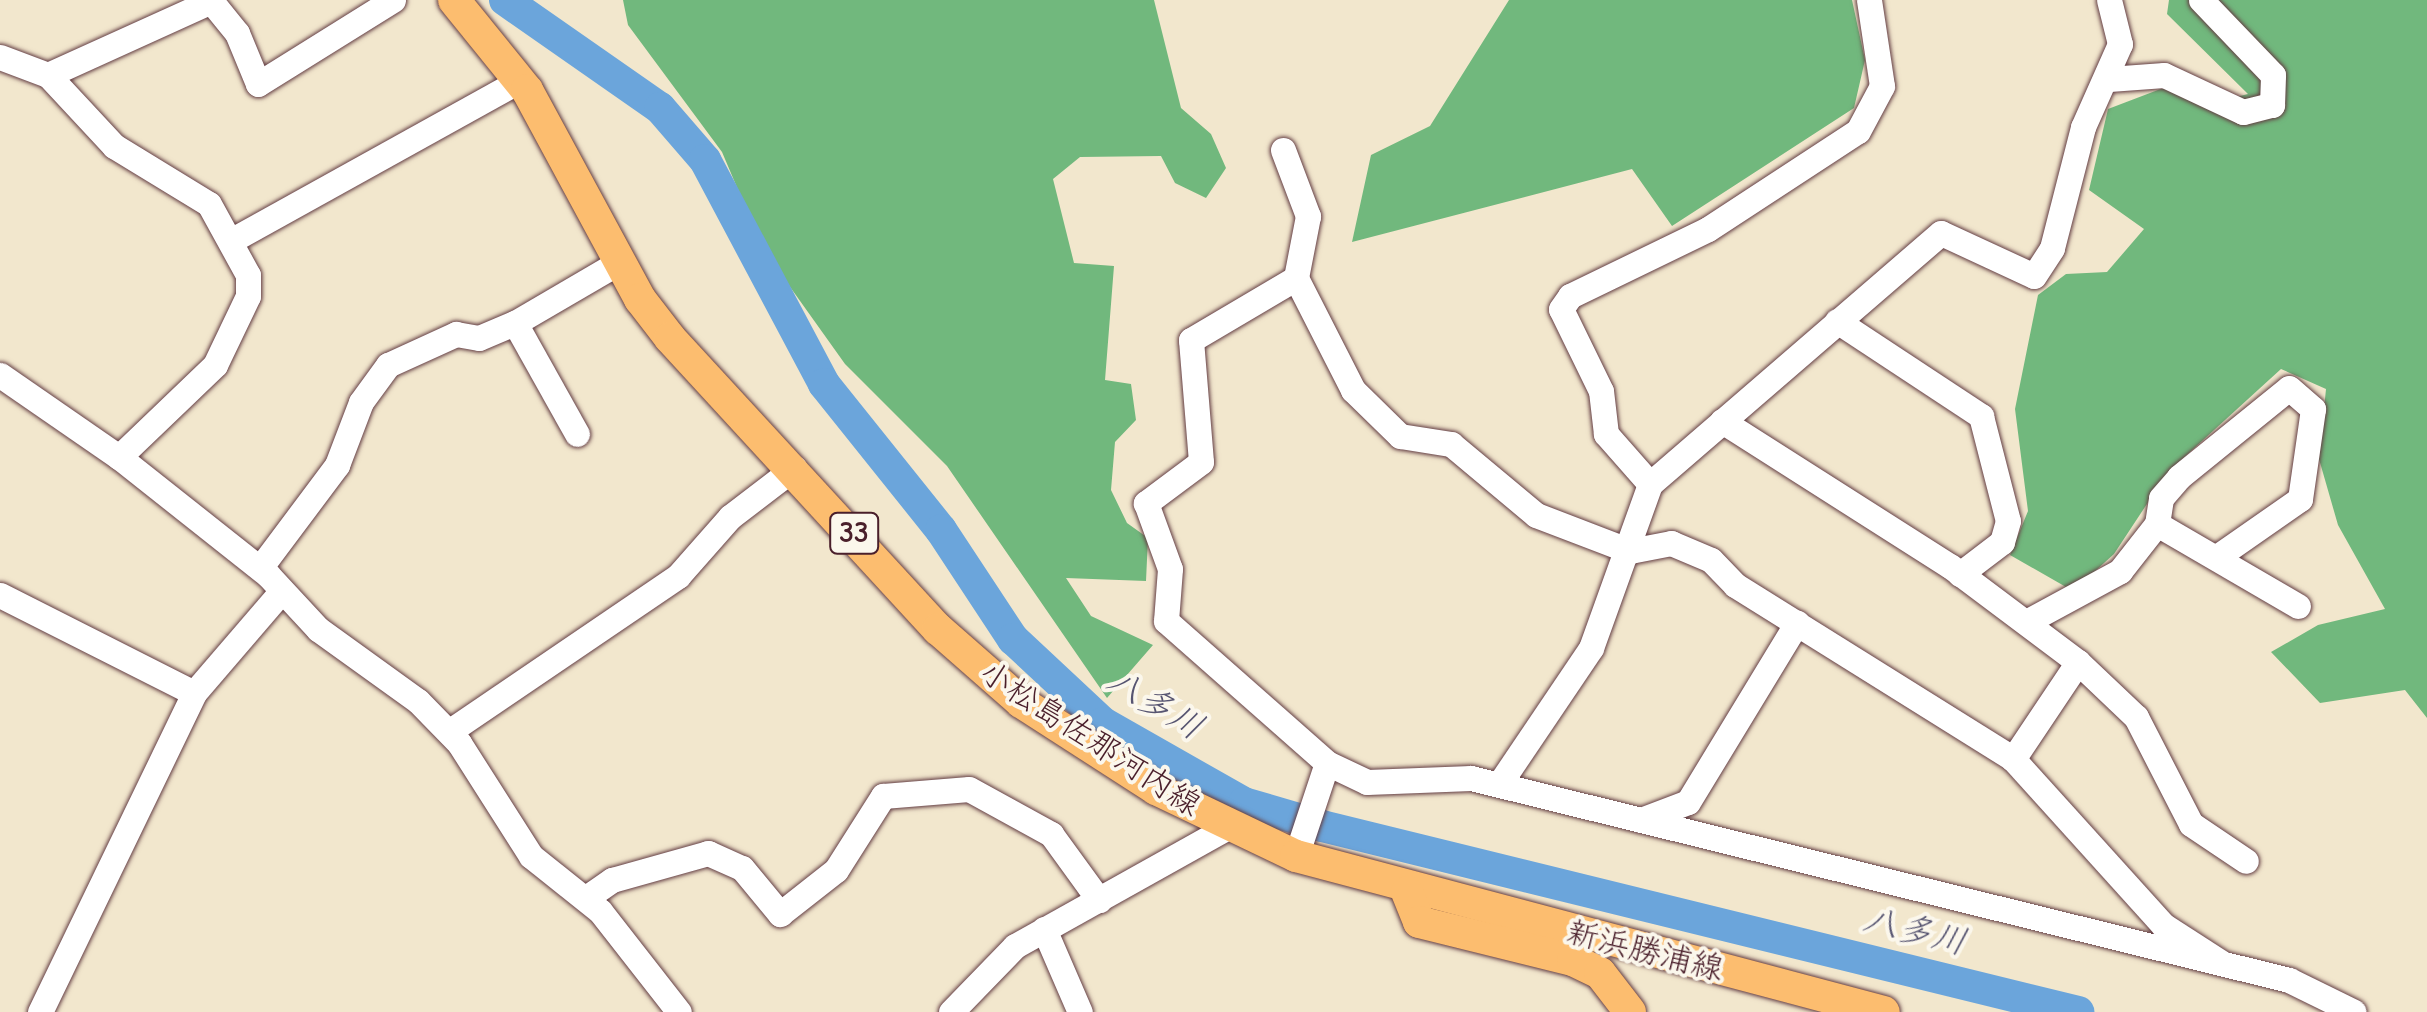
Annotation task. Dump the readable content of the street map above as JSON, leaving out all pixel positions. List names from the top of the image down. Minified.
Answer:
{"streets":{"main road":["33","小松島佐那河内線","新浜勝浦線"]},"crossings":[["小松島佐那河内線","新浜勝浦線"]],"water":["八多川"]}
